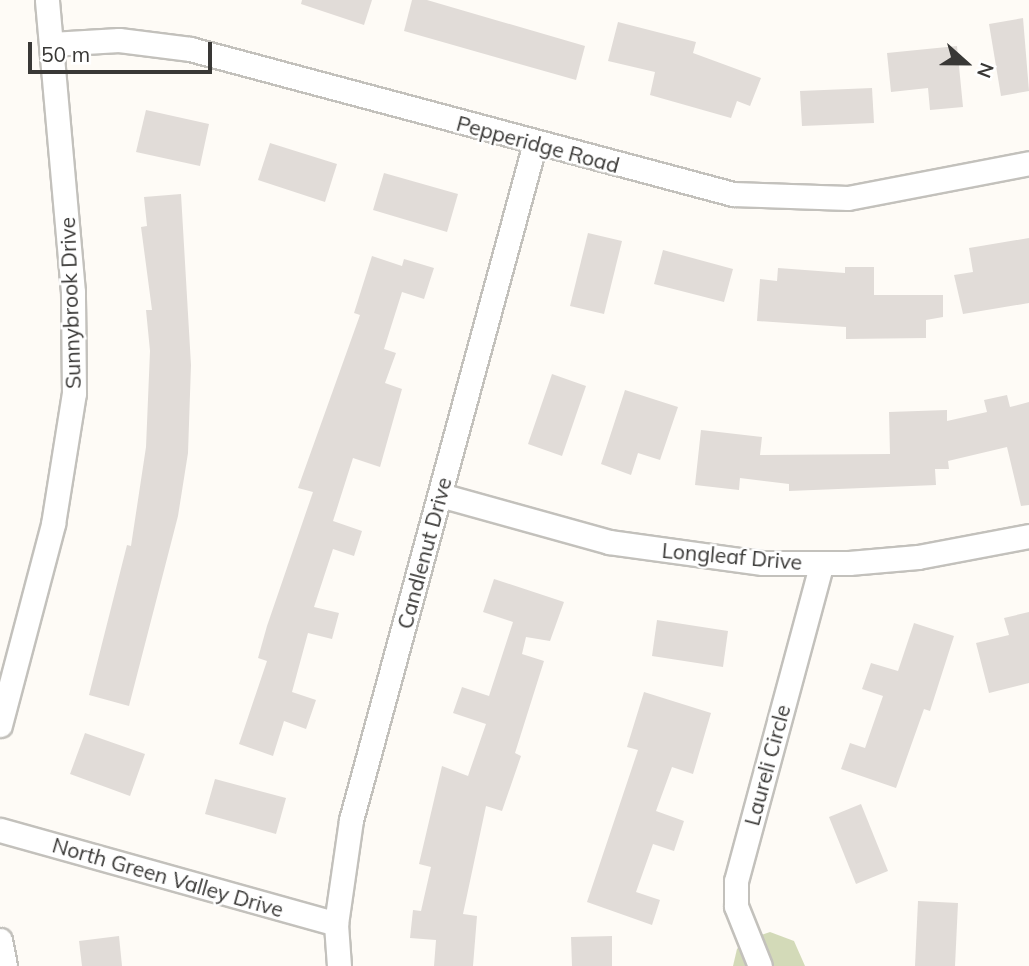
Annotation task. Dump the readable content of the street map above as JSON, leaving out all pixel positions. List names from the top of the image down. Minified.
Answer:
{"streets":{"street":["Pepperidge Road","Sunnybrook Drive","Candlenut Drive","Longleaf Drive","Laureli Circle","North Green Valley Drive"]},"crossings":[["Pepperidge Road","Sunnybrook Drive"],["Pepperidge Road","Candlenut Drive"],["Candlenut Drive","Longleaf Drive"],["Candlenut Drive","North Green Valley Drive"],["Longleaf Drive","Laureli Circle"]],"scale_bar":"50 m","north":"right"}
